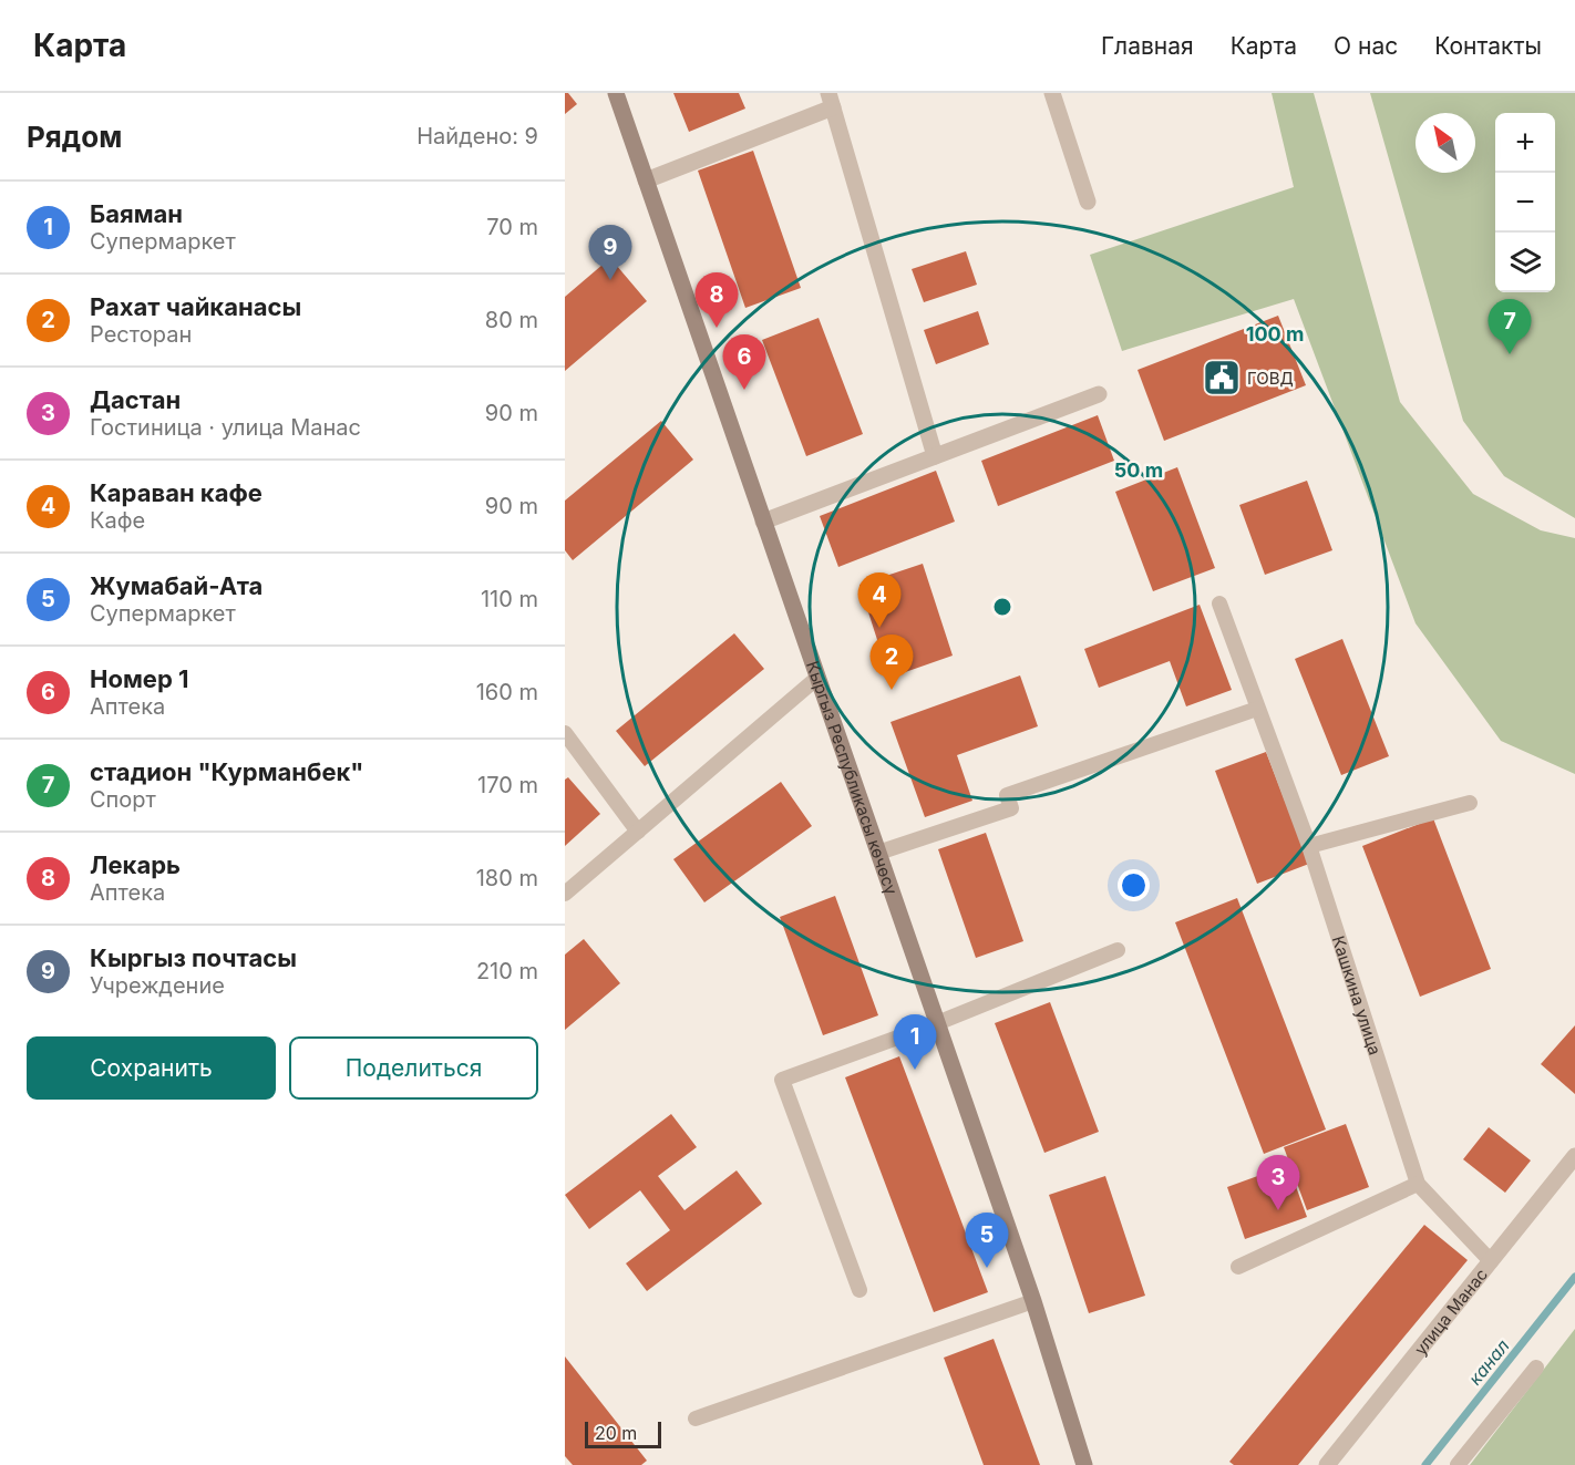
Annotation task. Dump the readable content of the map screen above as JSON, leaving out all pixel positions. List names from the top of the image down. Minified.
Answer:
{"streets":{"main road":["Кыргыз Республикасы көчөсү"],"street":["улица Манас"],"lane":["Кашкина улица"]},"crossings":[["Кашкина улица","улица Манас"]],"water":["канал"],"places":{"public building":["ГОВД"]},"scale_bar":"20 m","north":"top left","page":{"header":"Карта","nav":["Главная","Карта","О нас","Контакты"],"heading":["Рядом","Найдено: 9"],"map_buttons":["+","−"],"list":[{"mark":"1","name":"Баяман","note":"Супермаркет","value":"70 m"},{"mark":"2","name":"Рахат чайканасы","note":"Ресторан","value":"80 m"},{"mark":"3","name":"Дастан","note":"Гостиница · улица Манас","value":"90 m"},{"mark":"4","name":"Караван кафе","note":"Кафе","value":"90 m"},{"mark":"5","name":"Жумабай-Ата","note":"Супермаркет","value":"110 m"},{"mark":"6","name":"Номер 1","note":"Аптека","value":"160 m"},{"mark":"7","name":"стадион \"Курманбек\"","note":"Спорт","value":"170 m"},{"mark":"8","name":"Лекарь","note":"Аптека","value":"180 m"},{"mark":"9","name":"Кыргыз почтасы","note":"Учреждение","value":"210 m"}],"pins":["9","8","7","6","4","2","1","3","5"],"buttons":["Сохранить","Поделиться"],"scale":"20 m"},"rings":["100 m","50 m"]}
